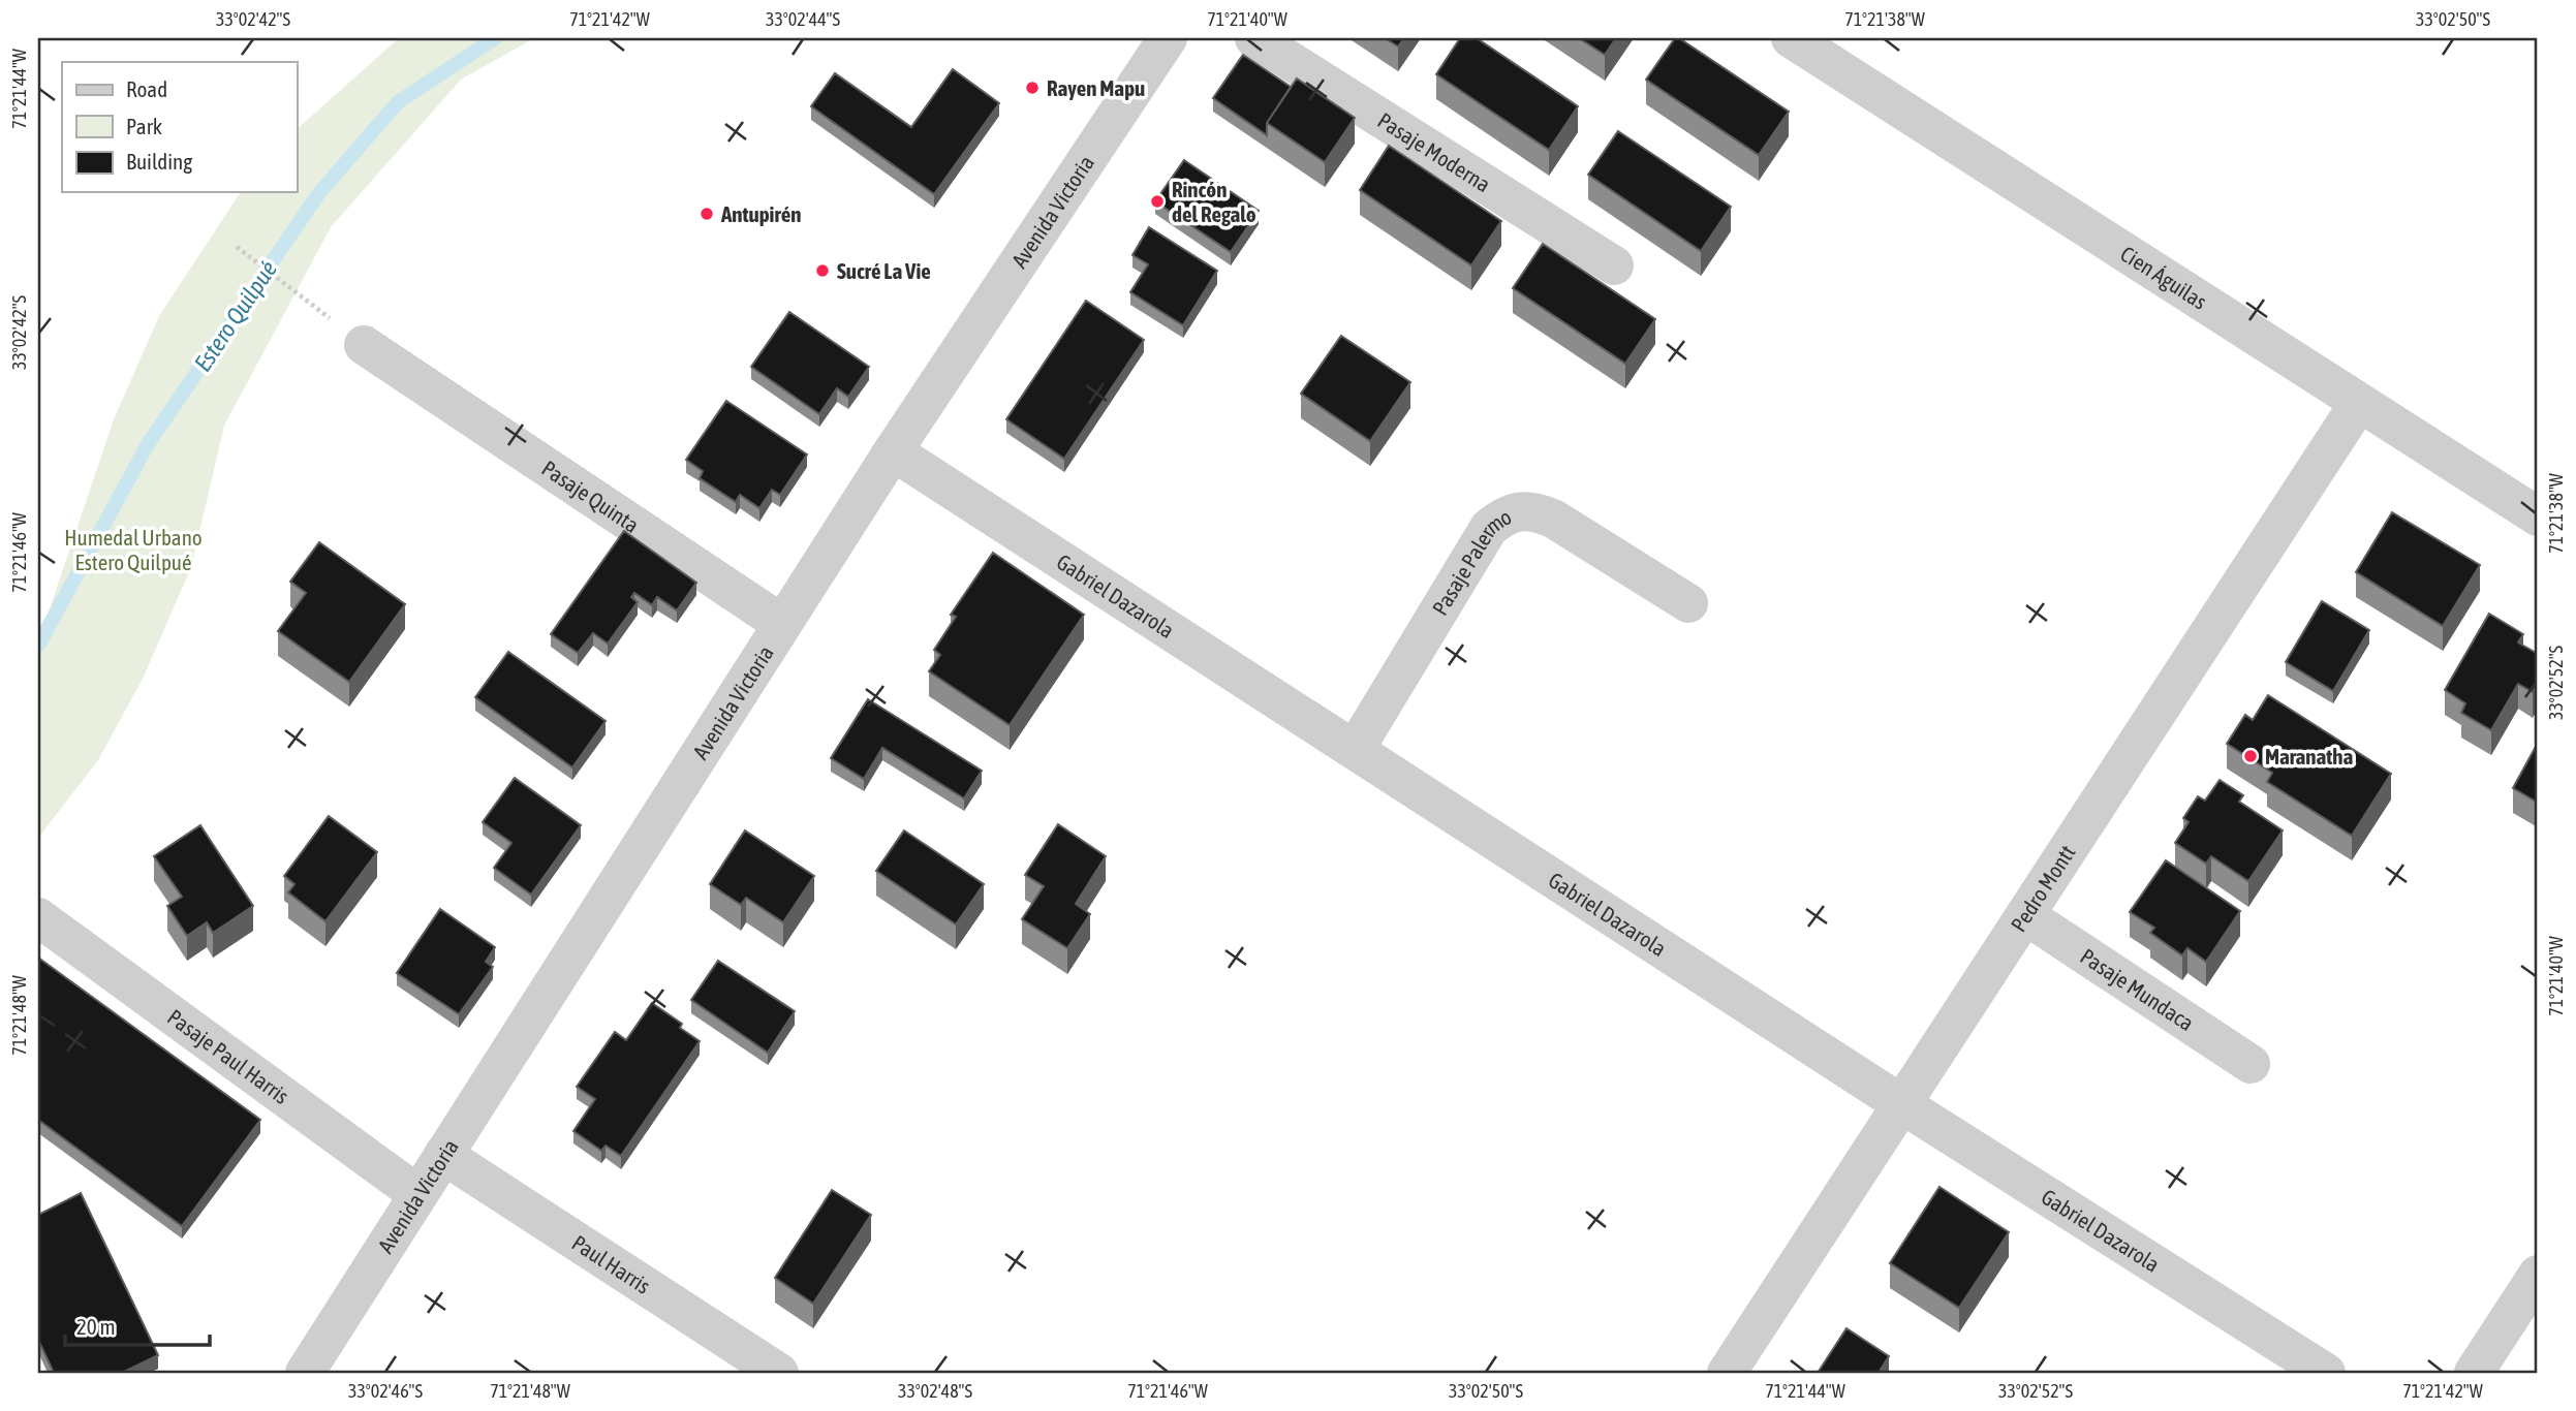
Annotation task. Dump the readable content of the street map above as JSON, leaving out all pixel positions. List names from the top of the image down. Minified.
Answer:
{"streets":{"street":["Pasaje Moderna","Avenida Victoria","Cien Águilas","Pasaje Quinta","Pasaje Palermo","Gabriel Dazarola","Pedro Montt","Pasaje Mundaca","Pasaje Paul Harris","Paul Harris"]},"crossings":[["Avenida Victoria","Pasaje Quinta"],["Avenida Victoria","Gabriel Dazarola"],["Avenida Victoria","Pasaje Paul Harris"],["Avenida Victoria","Paul Harris"],["Cien Águilas","Pedro Montt"],["Pasaje Palermo","Gabriel Dazarola"],["Gabriel Dazarola","Pedro Montt"],["Pedro Montt","Pasaje Mundaca"]],"water":["Estero Quilpué"],"parks":["Humedal Urbano Estero Quilpué"],"places":["Rayen Mapu","Rincón del Regalo","Antupirén","Sucré La Vie","Maranatha"],"legend":["Road","Park","Building"],"scale_bar":"20 m","coordinates":["33°02'42\"S","71°21'42\"W","33°02'44\"S","71°21'40\"W","71°21'38\"W","33°02'50\"S","71°21'44\"W","71°21'46\"W","33°02'52\"S","71°21'48\"W","33°02'46\"S","33°02'48\"S"]}
